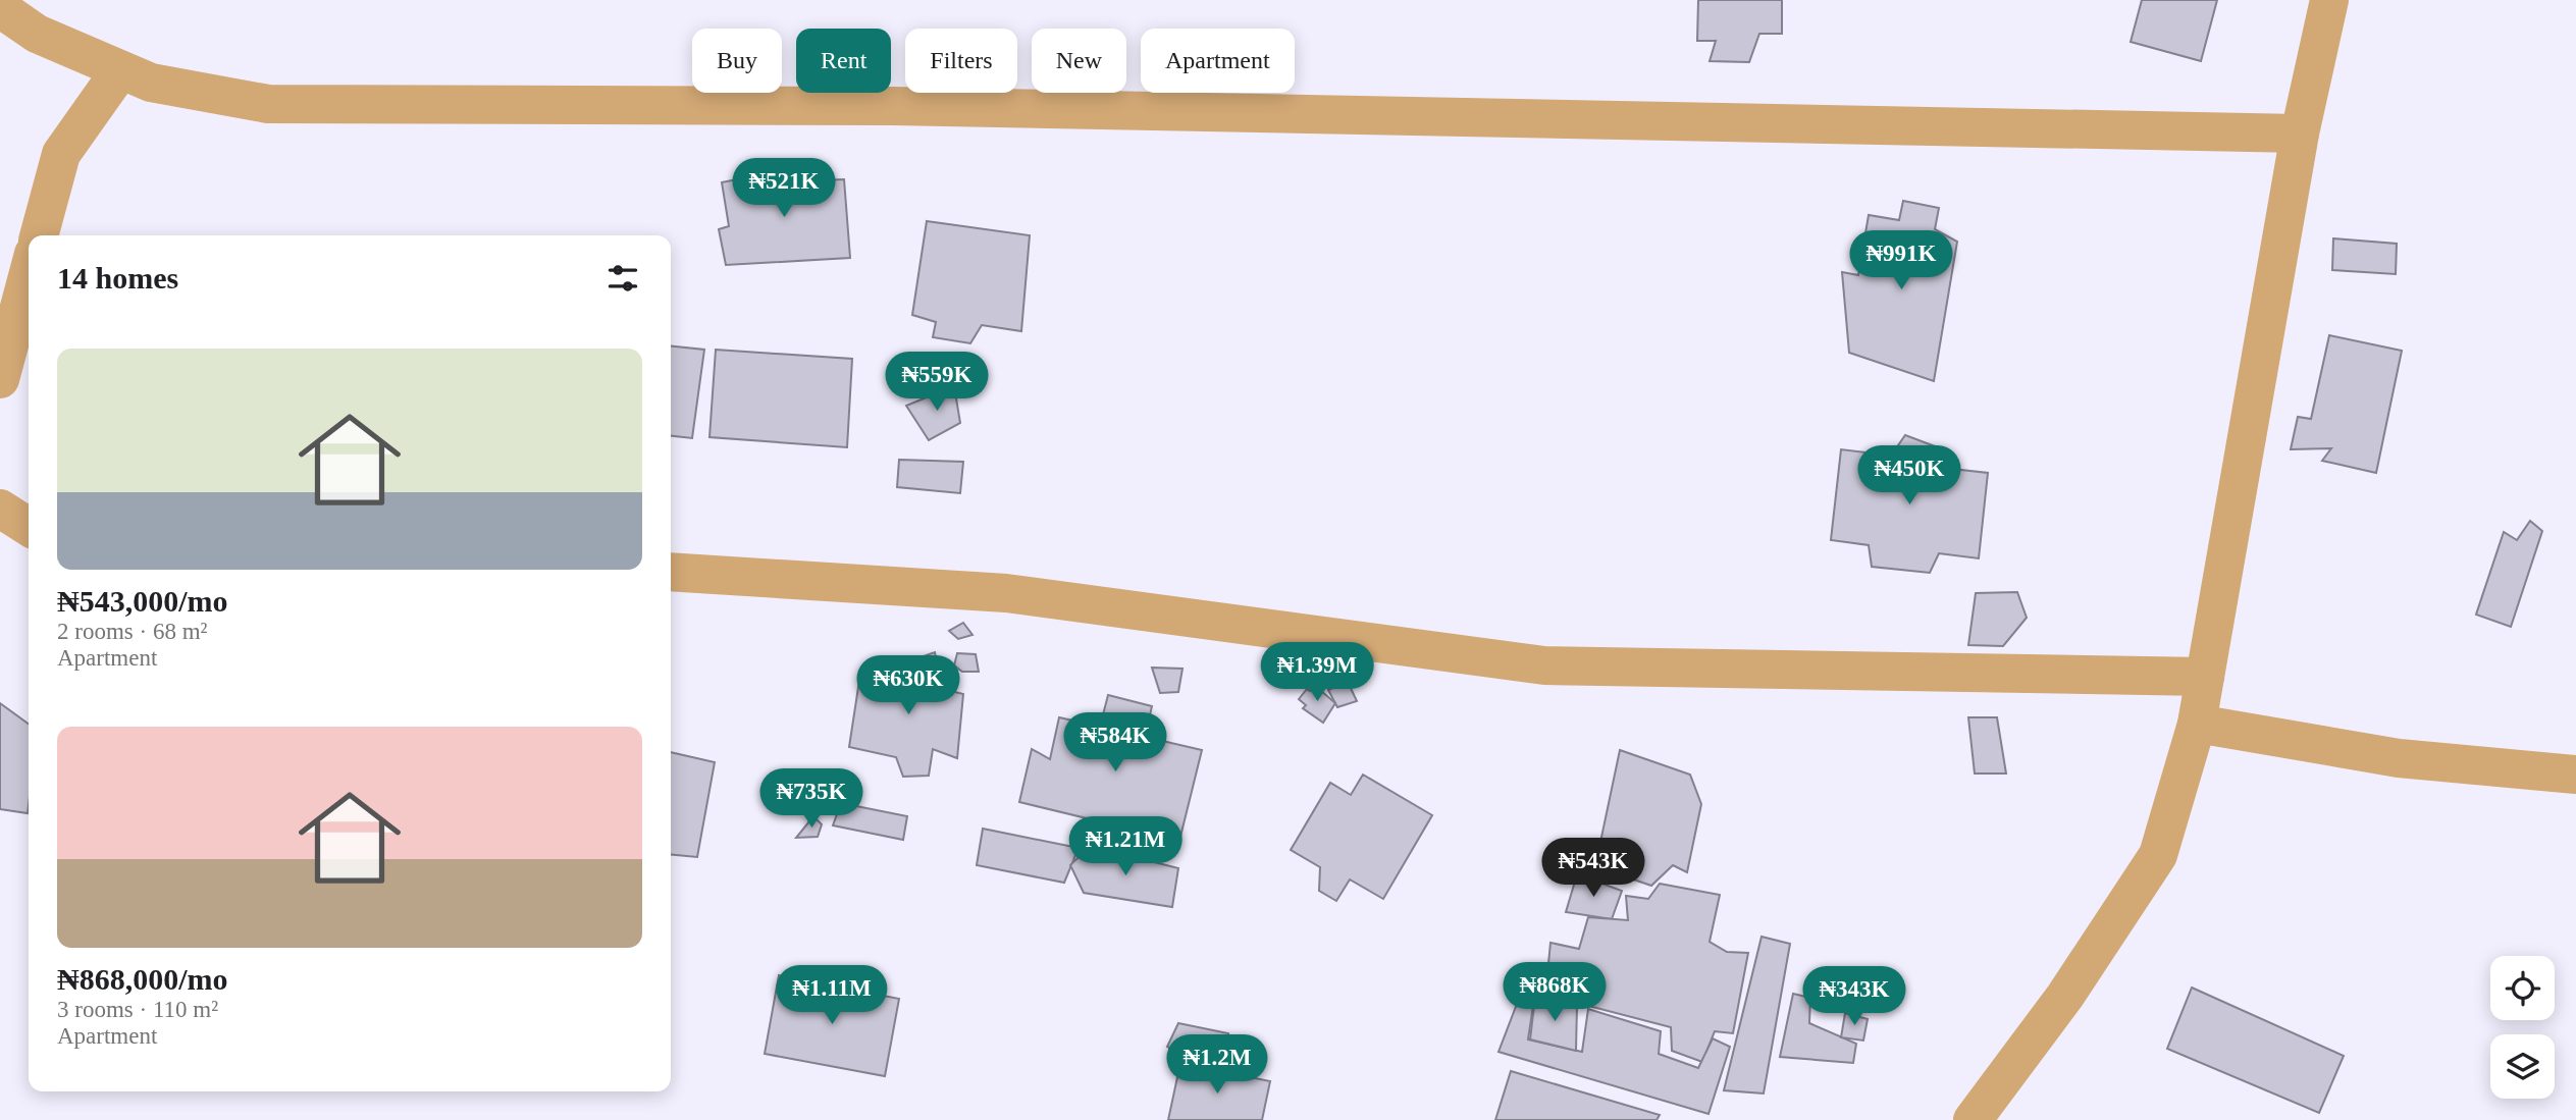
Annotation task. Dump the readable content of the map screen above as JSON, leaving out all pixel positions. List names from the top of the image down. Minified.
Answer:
{"page":{"chip":["Buy","Rent","Filters","New","Apartment"],"price":["₦521K","₦991K","₦559K","₦450K","₦1.39M","₦630K","₦584K","₦735K","₦1.21M","₦543K","₦868K","₦1.11M","₦343K","₦1.2M"],"heading":"14 homes","list":[{"name":"₦543,000/mo","note":"2 rooms · 68 m² · Apartment"},{"name":"₦868,000/mo","note":"3 rooms · 110 m² · Apartment"}]}}
